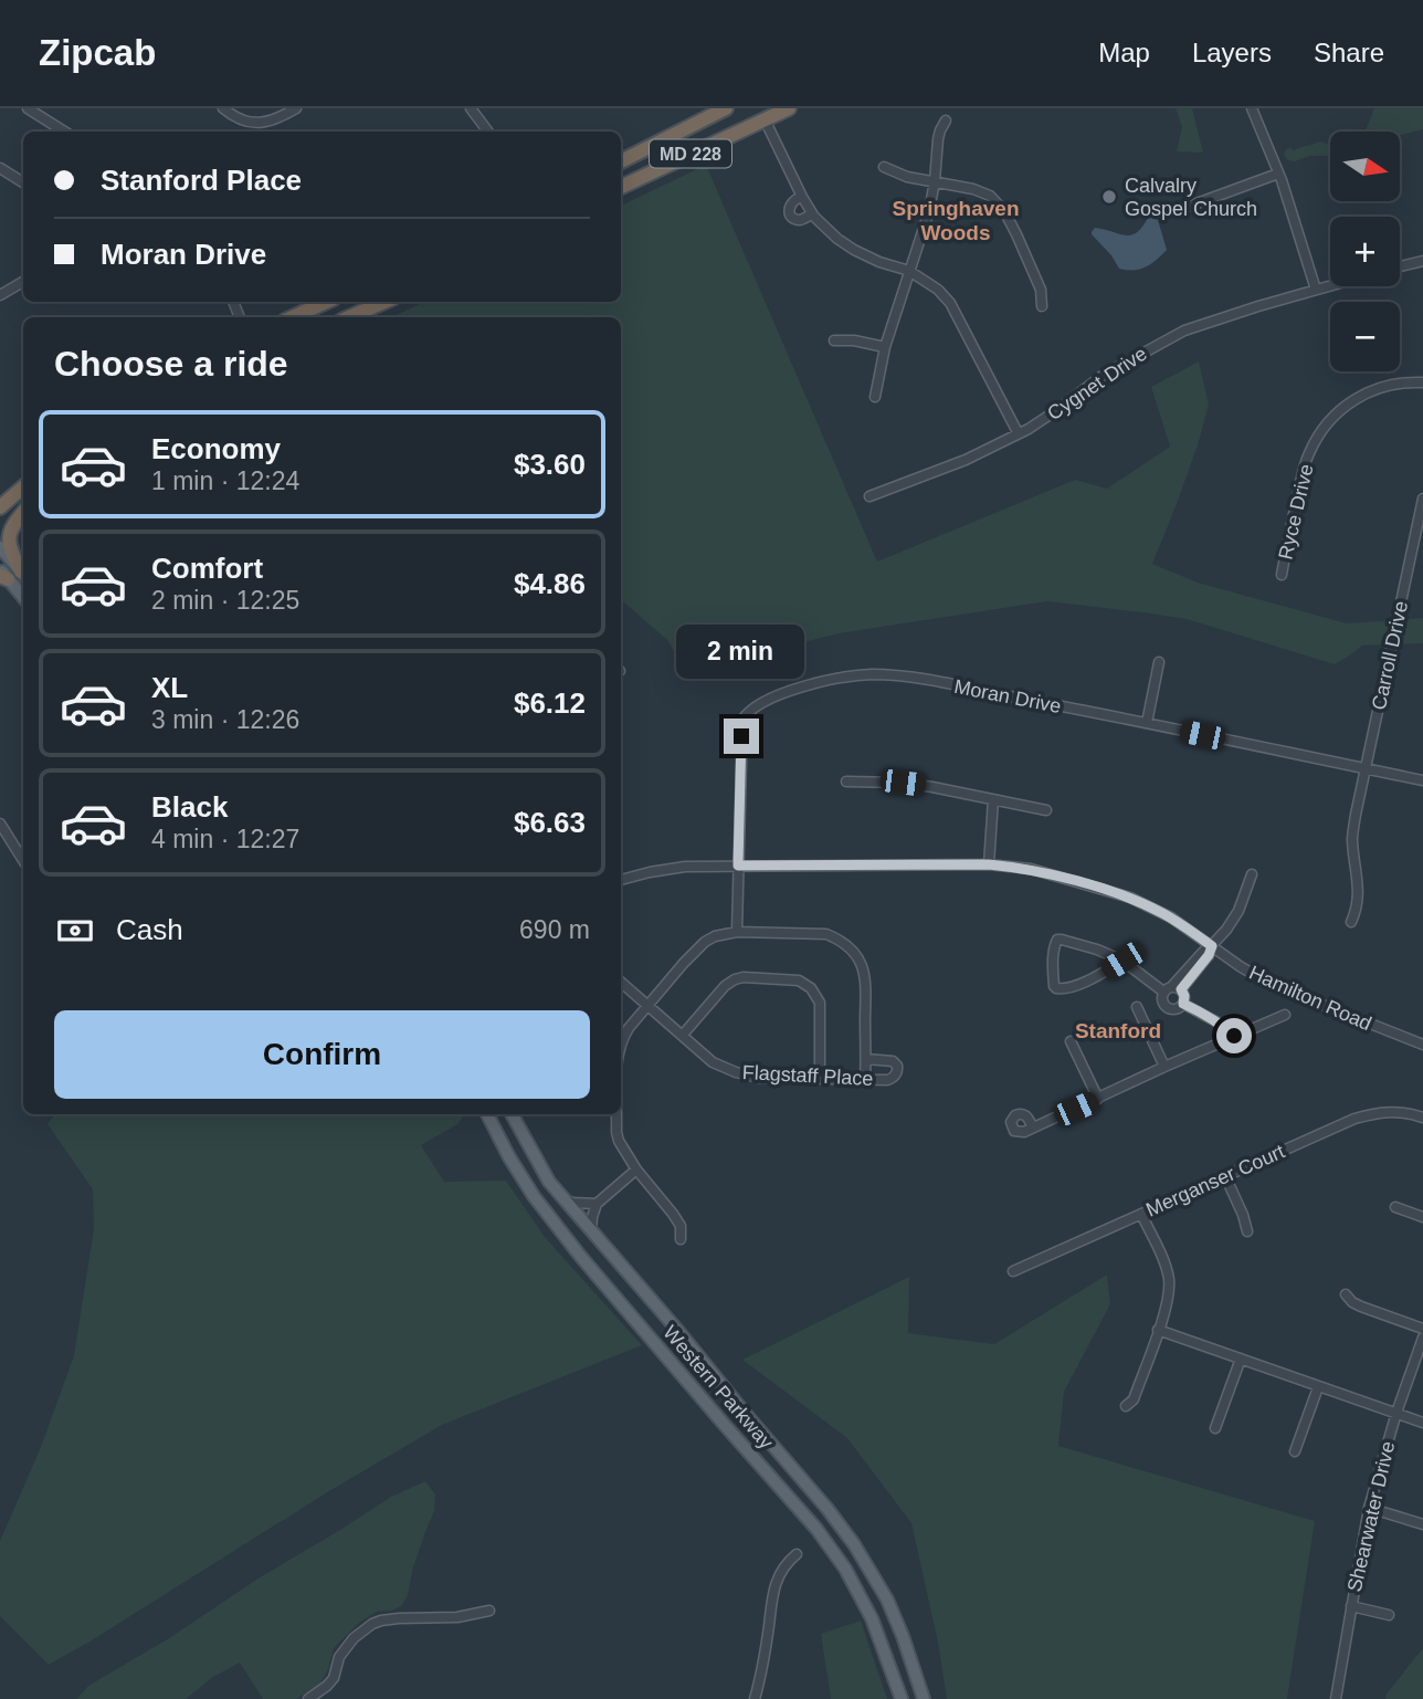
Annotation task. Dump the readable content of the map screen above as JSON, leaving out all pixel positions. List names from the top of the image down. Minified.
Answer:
{"streets":{"highway":["MD 228"],"main road":["Western Parkway"],"street":["Cygnet Drive","Ryce Drive","Carroll Drive","Moran Drive","Hamilton Road","Flagstaff Place","Merganser Court","Shearwater Drive"]},"crossings":[["Carroll Drive","Moran Drive"],["Moran Drive","Hamilton Road"]],"districts":["Springhaven Woods","Stanford"],"places":["Calvalry Gospel Church"],"north":"right","page":{"header":"Zipcab","nav":["Map","Layers","Share"],"map_buttons":["+","−"],"banner":["Stanford Place","Moran Drive"],"heading":"Choose a ride","list":[{"name":"Economy","note":"1 min · 12:24","value":"$3.60"},{"name":"Comfort","note":"2 min · 12:25","value":"$4.86"},{"name":"XL","note":"3 min · 12:26","value":"$6.12"},{"name":"Black","note":"4 min · 12:27","value":"$6.63"}],"bubble":"2 min","pay":["Cash","690 m"],"buttons":"Confirm"}}
